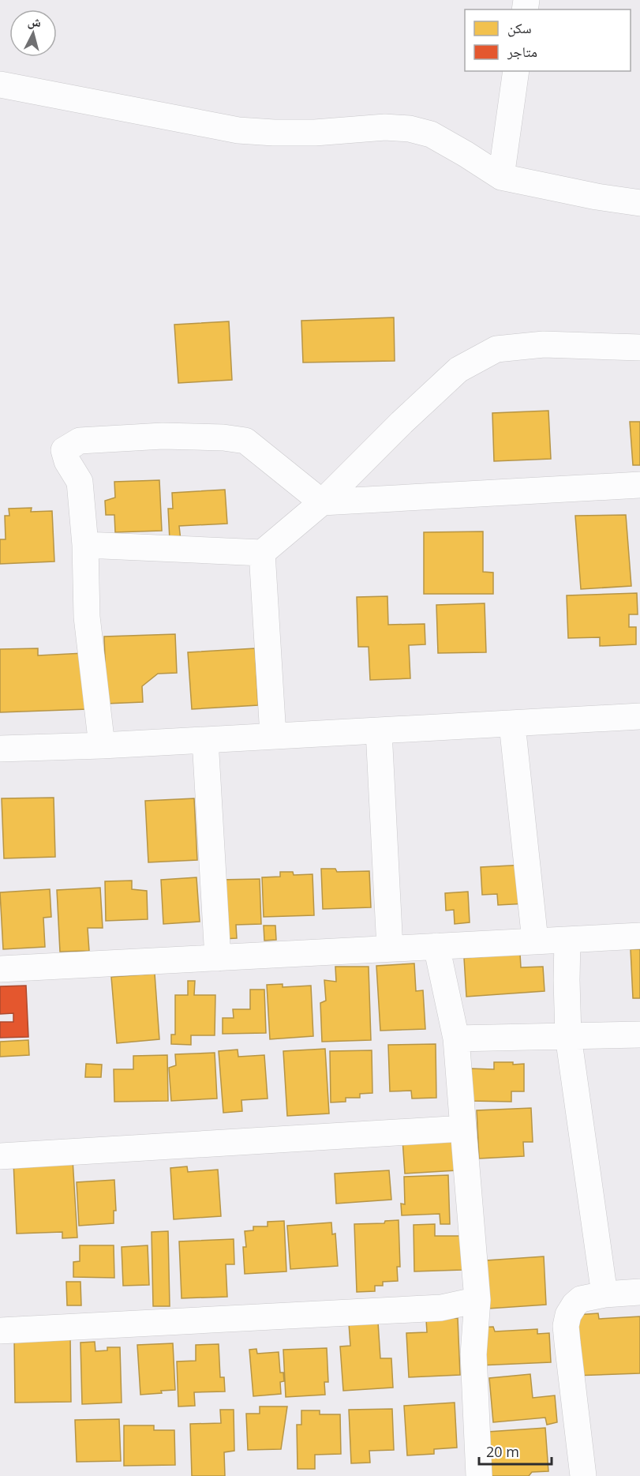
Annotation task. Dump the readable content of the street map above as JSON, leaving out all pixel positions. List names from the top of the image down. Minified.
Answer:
{"legend":["سكن","متاجر"],"scale_bar":"20 m","north":"top"}
